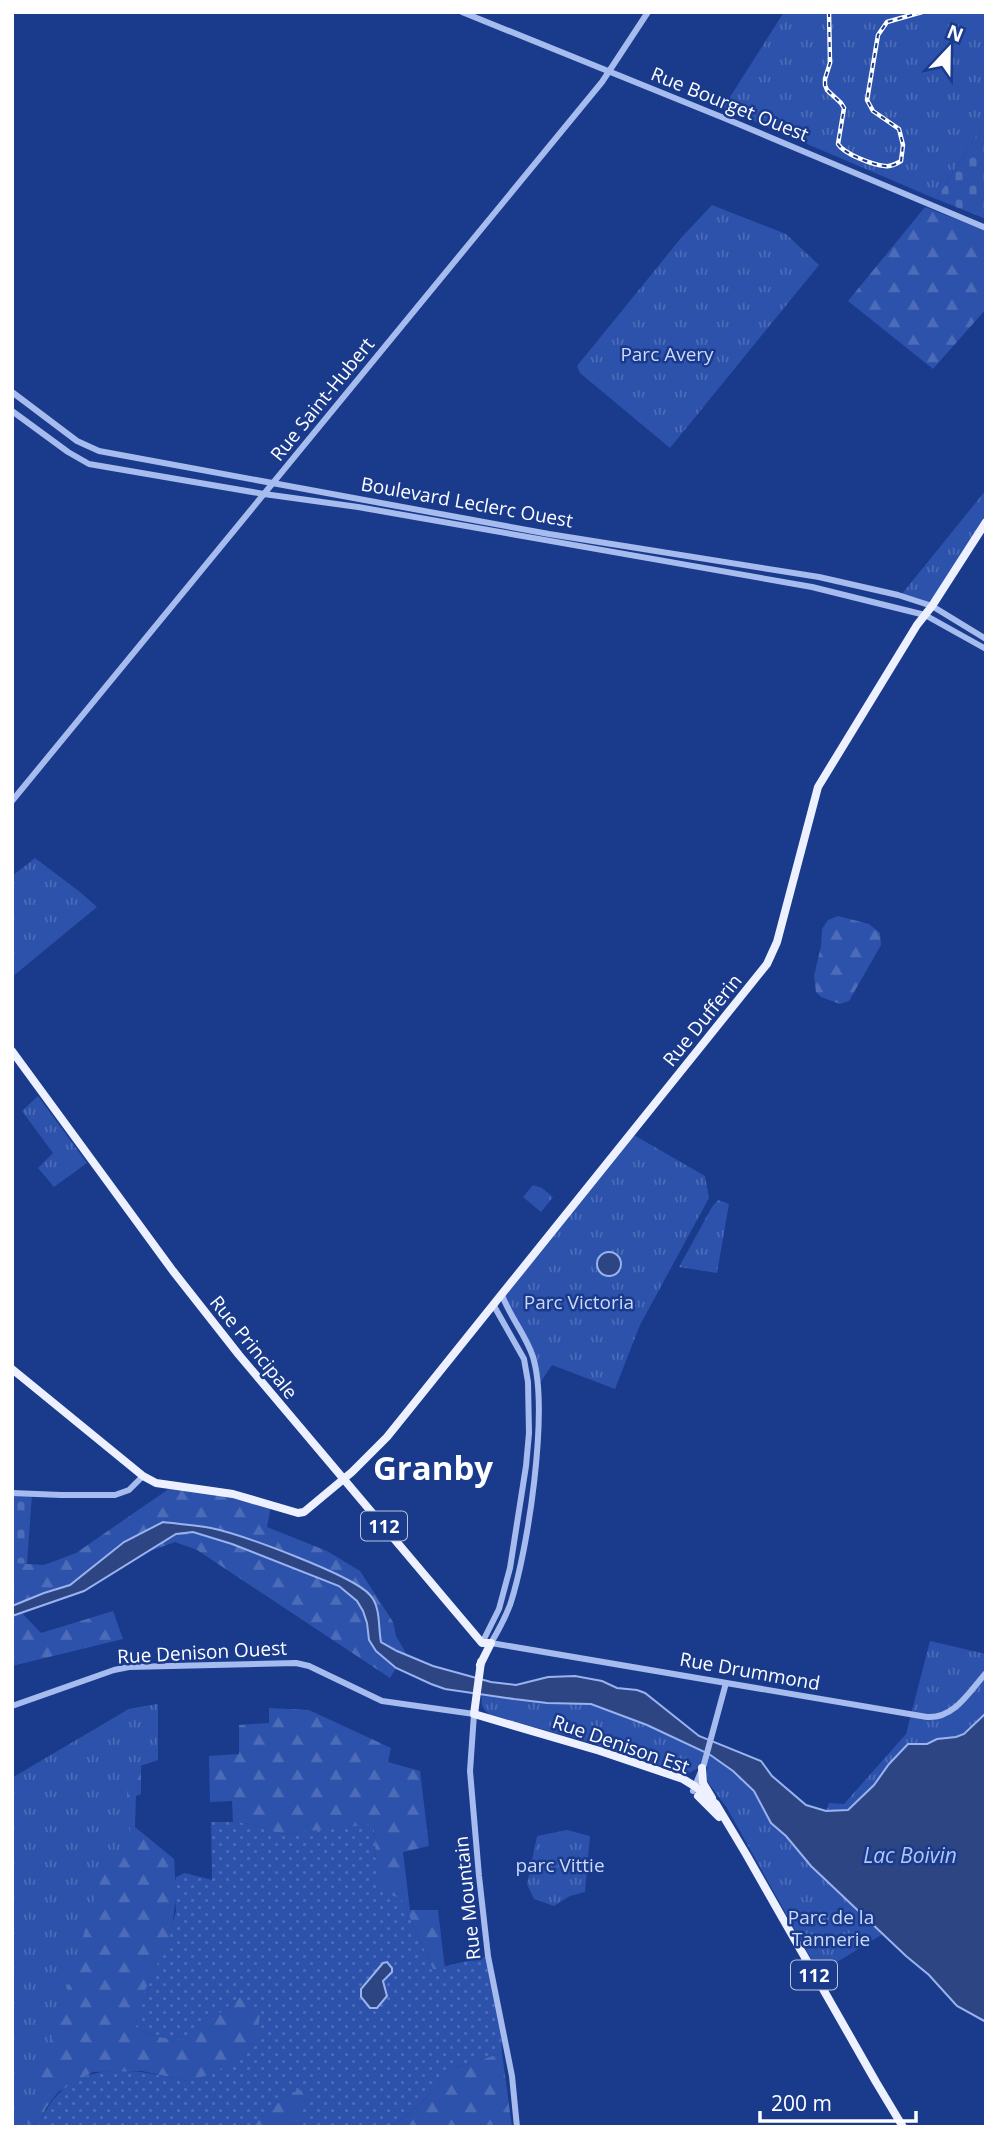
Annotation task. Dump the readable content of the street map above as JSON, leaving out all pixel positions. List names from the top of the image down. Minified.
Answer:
{"streets":{"main road":["Rue Dufferin","Rue Principale","112","Rue Denison Est","Rue Mountain"],"street":["Rue Bourget Ouest","Rue Saint-Hubert","Boulevard Leclerc Ouest","Rue Denison Ouest","Rue Drummond"]},"crossings":[["Rue Bourget Ouest","Rue Saint-Hubert"],["Rue Saint-Hubert","Boulevard Leclerc Ouest"],["Boulevard Leclerc Ouest","Rue Dufferin"],["Rue Dufferin","Rue Principale"],["Rue Principale","Rue Drummond"],["Rue Principale","Rue Mountain"],["Rue Denison Ouest","Rue Denison Est"],["Rue Denison Ouest","Rue Mountain"],["Rue Drummond","Rue Mountain"],["Rue Denison Est","Rue Mountain"]],"districts":["Granby"],"water":["Lac Boivin"],"parks":["Parc Avery","Parc Victoria","parc Vittie","Parc de la Tannerie"],"scale_bar":"200 m","north":"top"}
